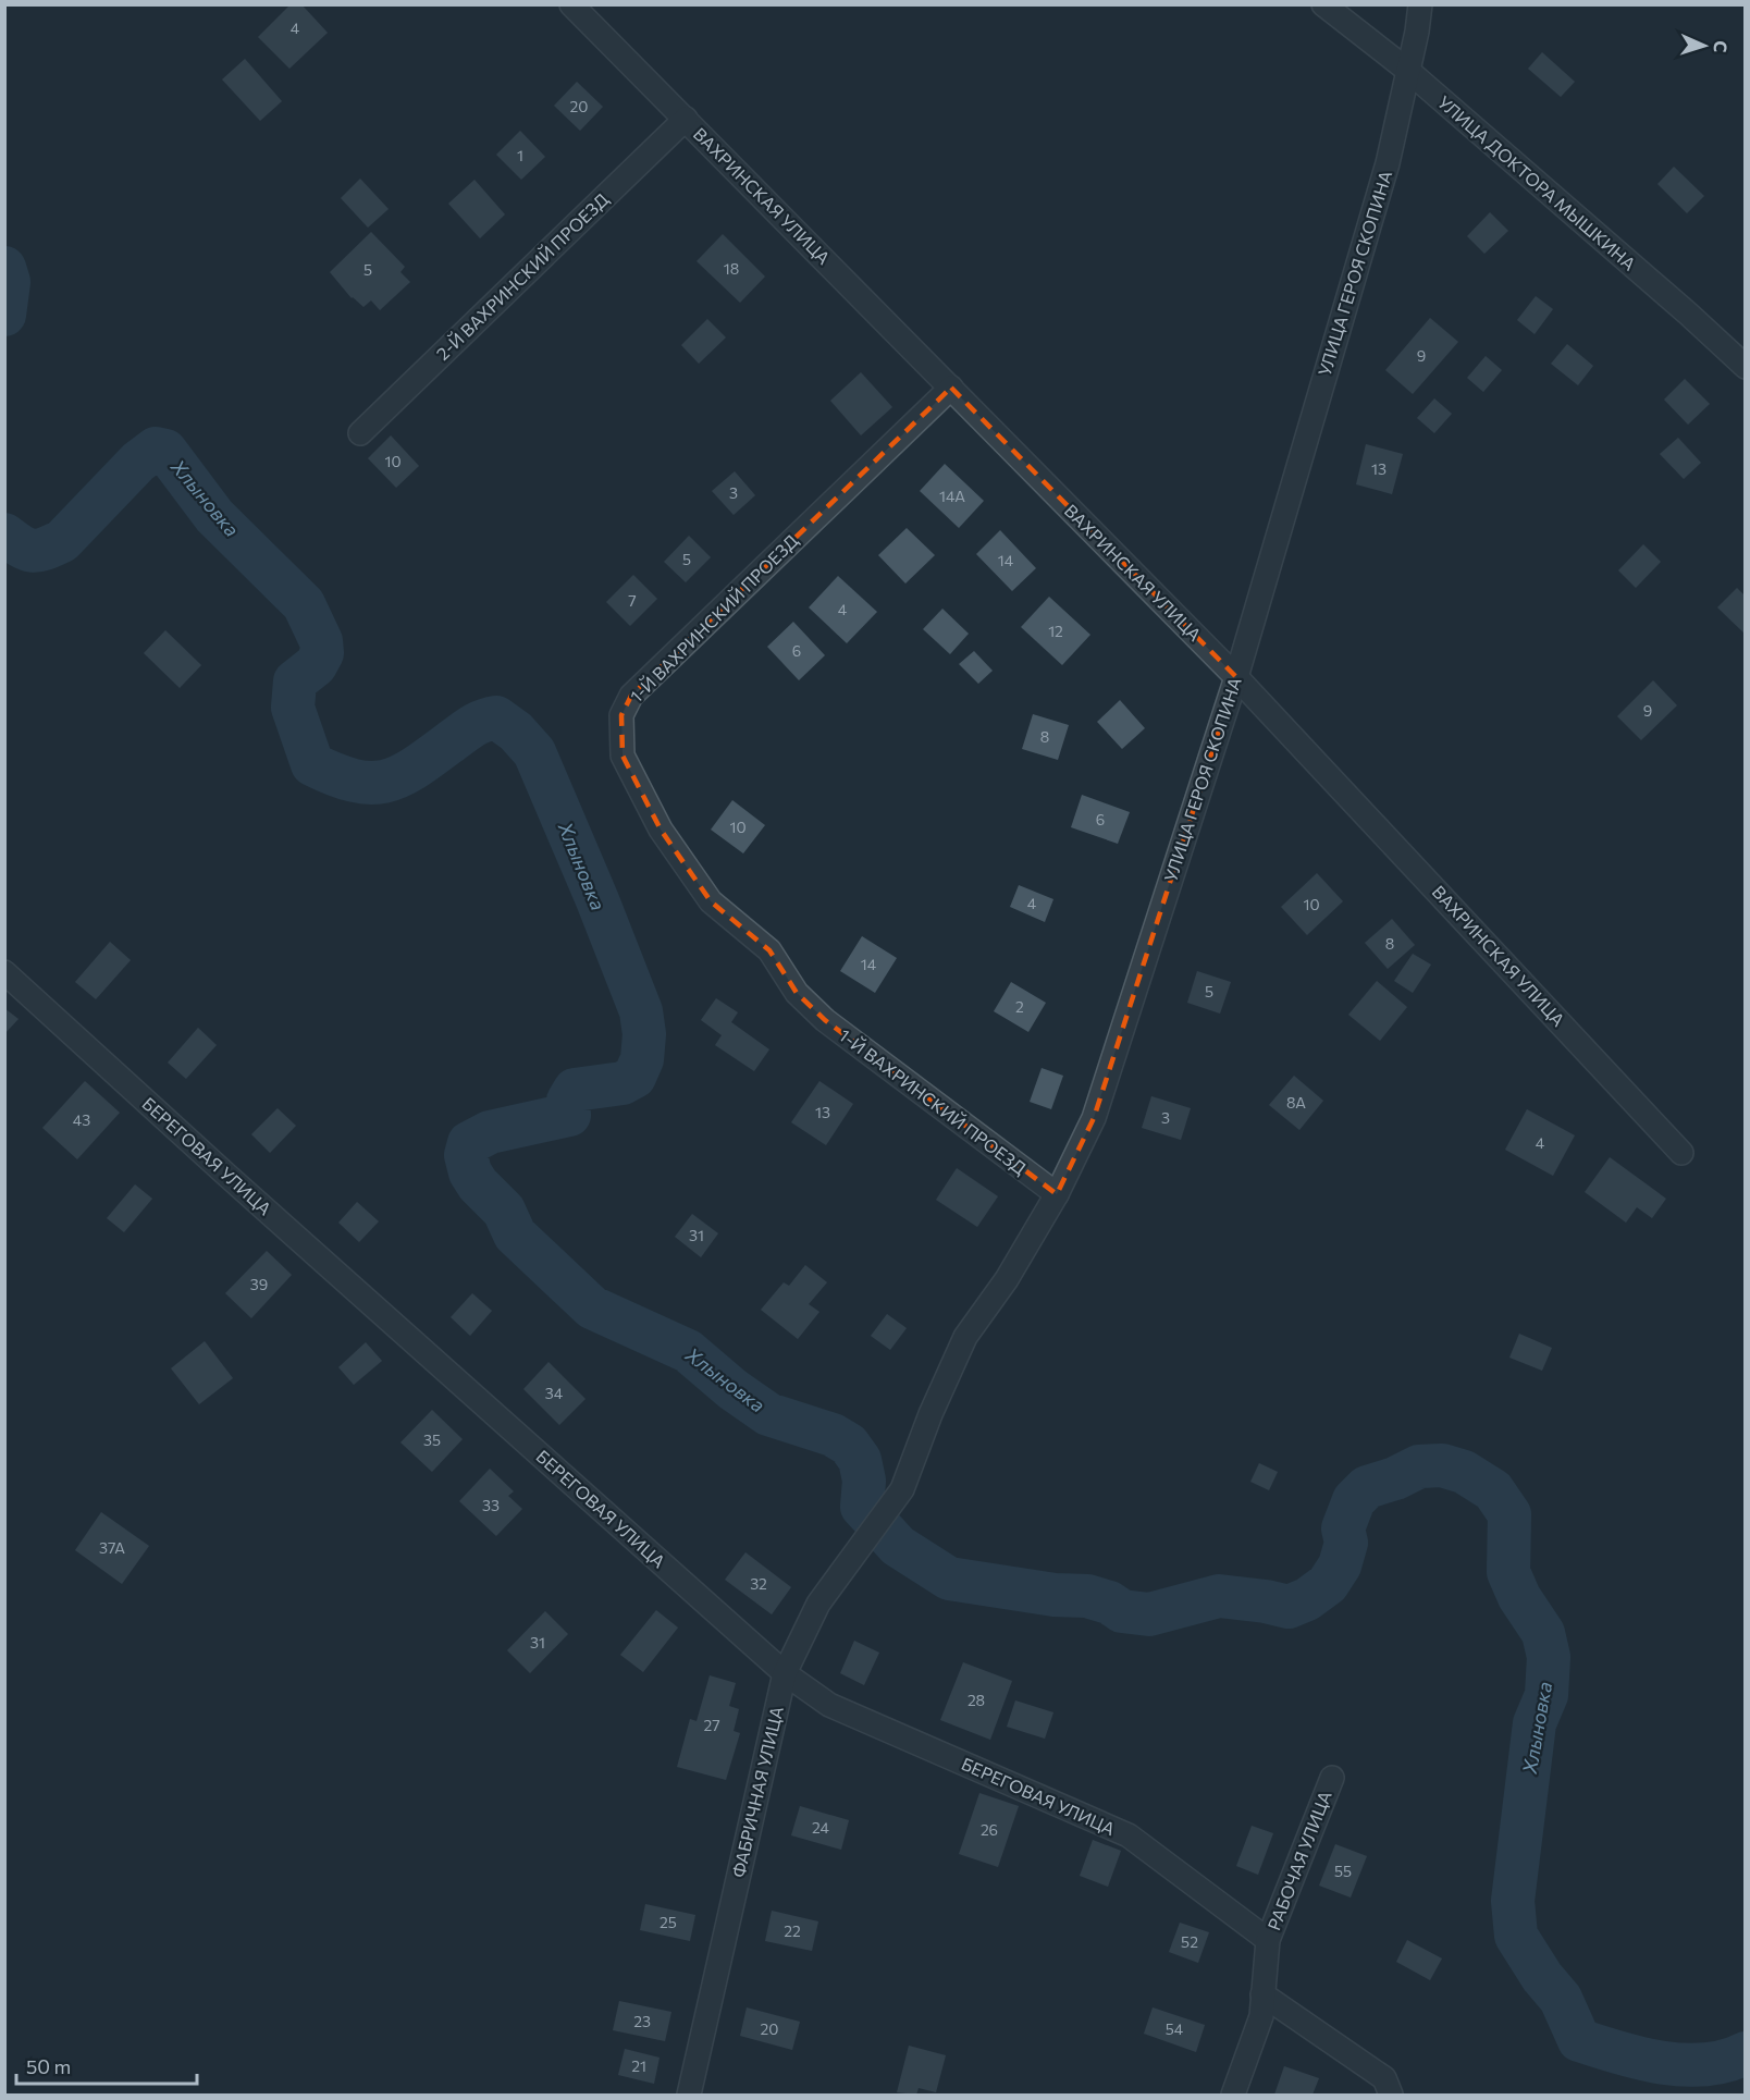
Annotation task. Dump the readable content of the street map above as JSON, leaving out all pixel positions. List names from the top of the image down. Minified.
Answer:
{"streets":{"street":["УЛИЦА ДОКТОРА МЫШКИНА","ВАХРИНСКАЯ УЛИЦА","УЛИЦА ГЕРОЯ СКОПИНА","2-Й ВАХРИНСКИЙ ПРОЕЗД","1-Й ВАХРИНСКИЙ ПРОЕЗД","БЕРЕГОВАЯ УЛИЦА","ФАБРИЧНАЯ УЛИЦА","РАБОЧАЯ УЛИЦА"]},"crossings":[["УЛИЦА ДОКТОРА МЫШКИНА","УЛИЦА ГЕРОЯ СКОПИНА"],["ВАХРИНСКАЯ УЛИЦА","УЛИЦА ГЕРОЯ СКОПИНА"],["ВАХРИНСКАЯ УЛИЦА","2-Й ВАХРИНСКИЙ ПРОЕЗД"],["ВАХРИНСКАЯ УЛИЦА","1-Й ВАХРИНСКИЙ ПРОЕЗД"],["УЛИЦА ГЕРОЯ СКОПИНА","1-Й ВАХРИНСКИЙ ПРОЕЗД"],["УЛИЦА ГЕРОЯ СКОПИНА","ФАБРИЧНАЯ УЛИЦА"],["БЕРЕГОВАЯ УЛИЦА","ФАБРИЧНАЯ УЛИЦА"],["БЕРЕГОВАЯ УЛИЦА","РАБОЧАЯ УЛИЦА"]],"water":["Хлыновка"],"house_numbers":["4","20","1","18","5","9","10","13","3","14А","5","14","7","4","12","6","9","8","6","10","4","10","8","14","5","2","8А","13","3","43","4","31","39","34","35","33","37А","32","31","28","27","24","26","55","25","22","52","23","20","54","21"],"scale_bar":"50 m","north":"right"}
